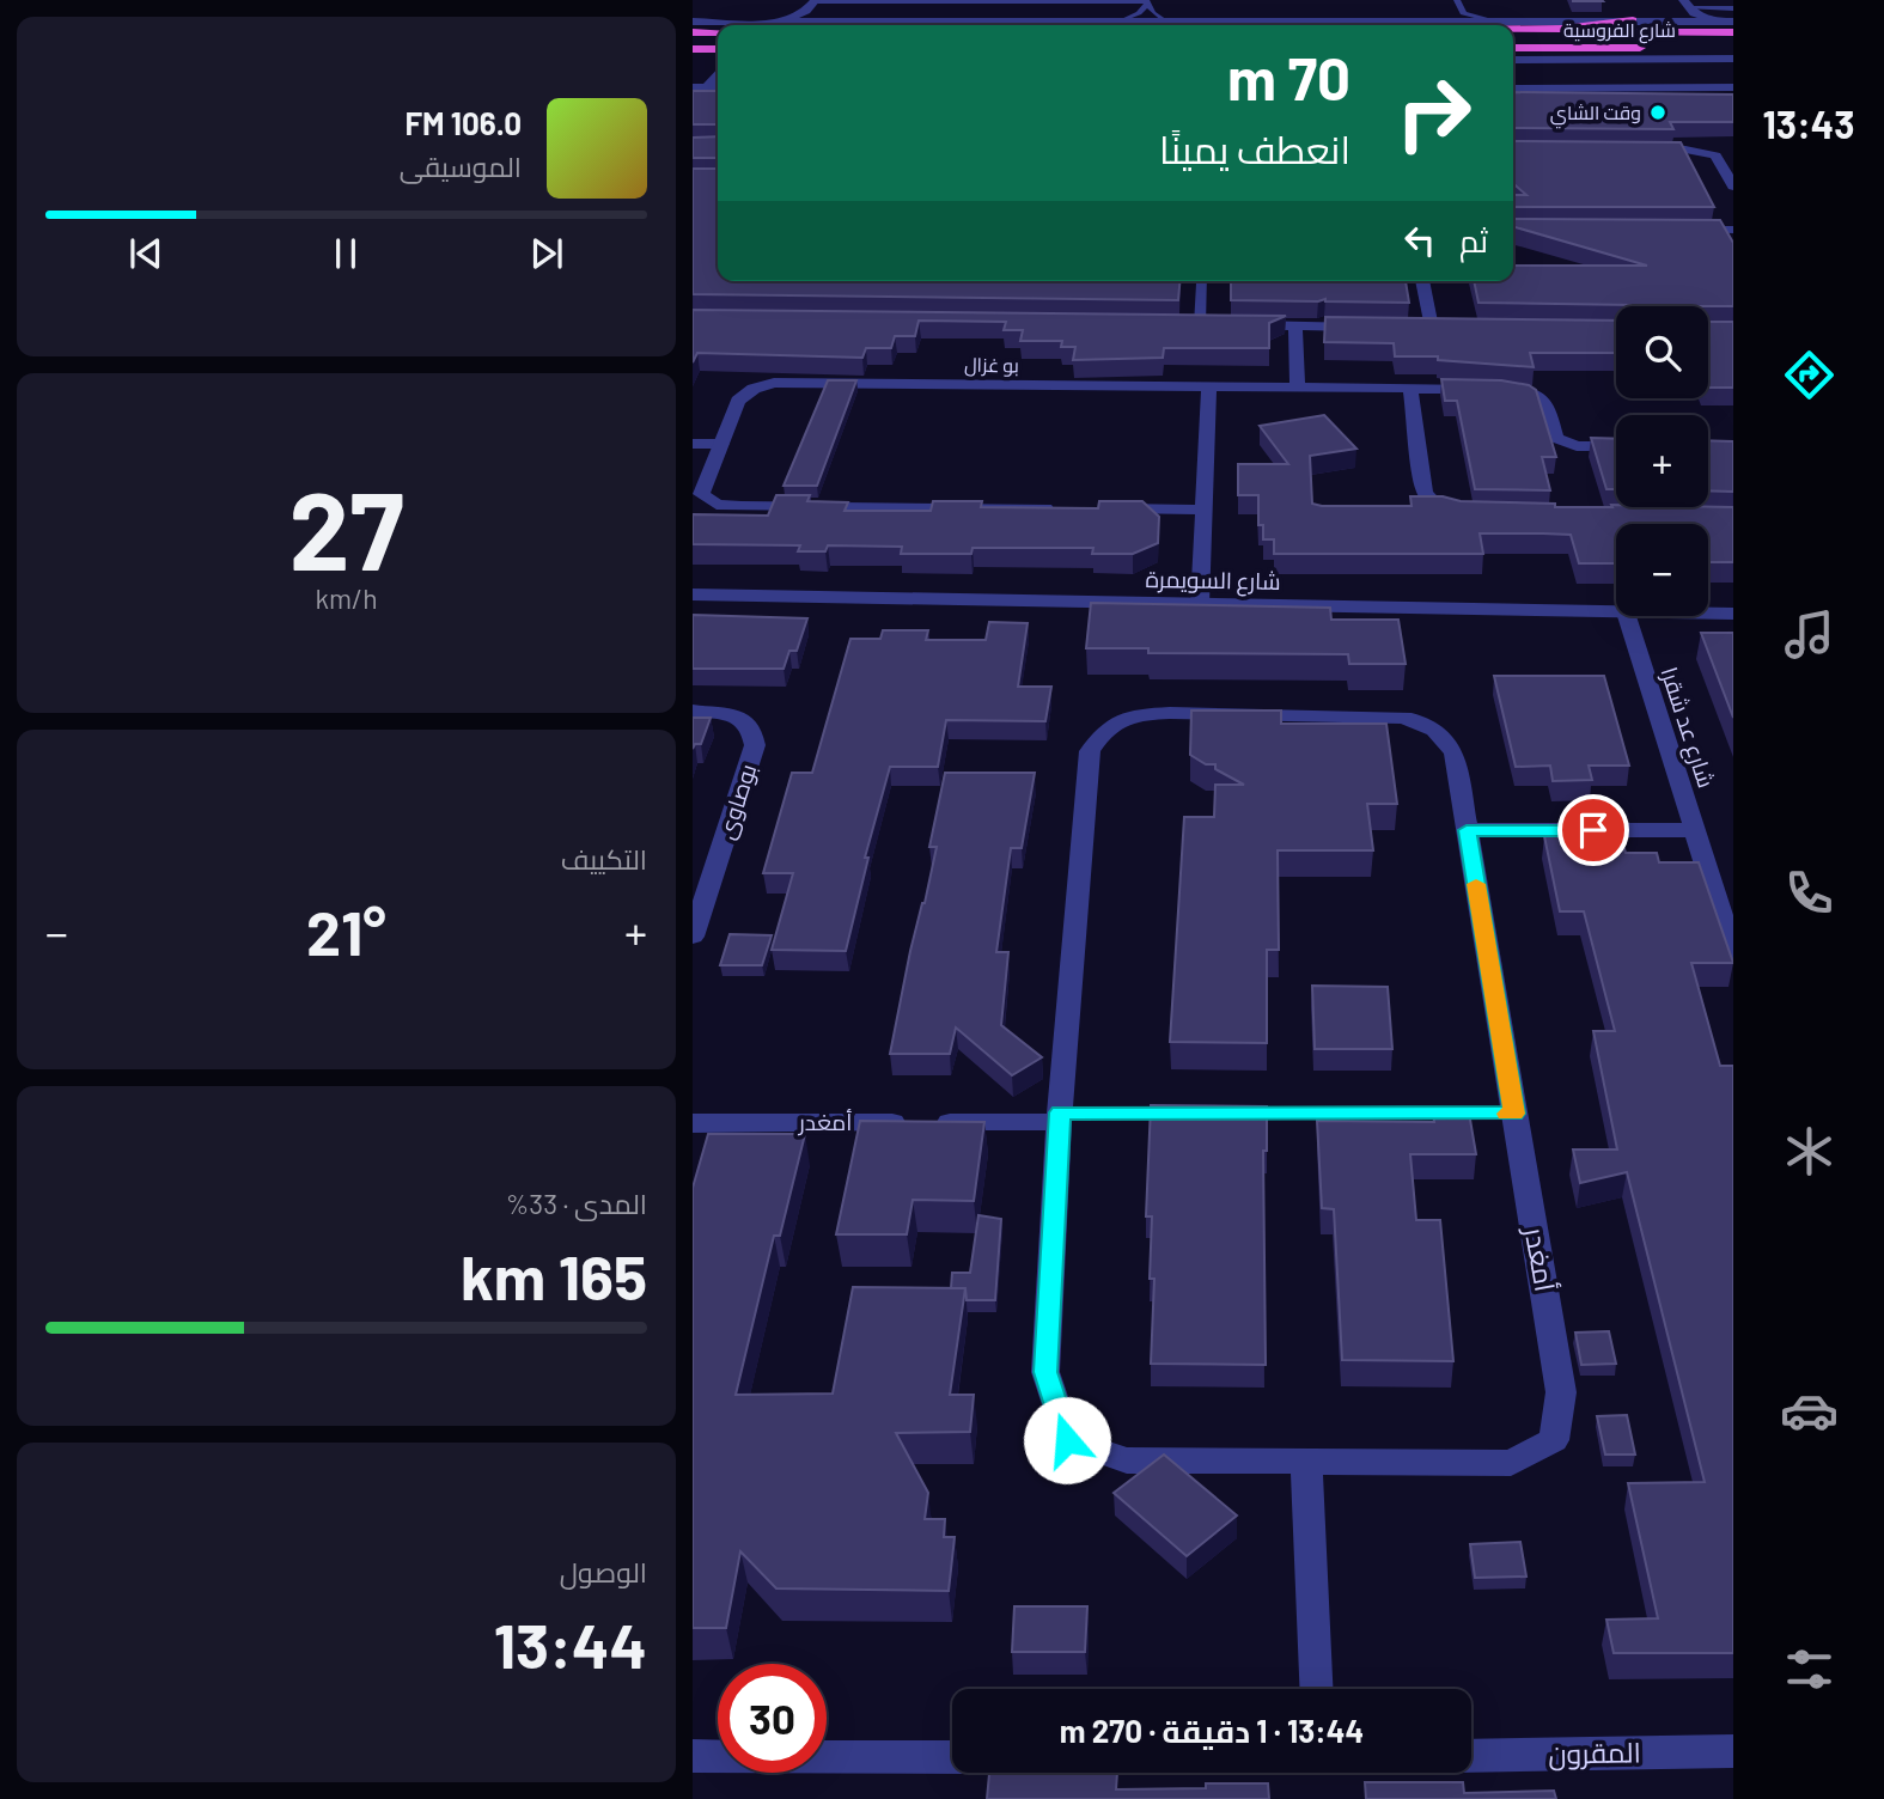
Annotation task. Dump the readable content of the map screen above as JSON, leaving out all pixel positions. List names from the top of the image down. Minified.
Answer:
{"streets":{"highway":["شارع الفروسية"],"street":["بو غزال","شارع السويمرة","شارع عد شقرا","بوصاوى","أمغدر","المقرون"]},"places":["وقت الشاي"],"page":{"tabs":"13:43","turn":["70 m","انعطف يمينًا"],"song":["106.0 FM","الموسيقى"],"then":"ثم","map_buttons":["+","−"],"tile":[["27","km/h"],"التكييف",["المدى · 33%","165 km"],["الوصول","13:44"]],"heat":["−","21°","+"],"limit":"30","trip":"13:44 · 1 دقيقة · 270 m"}}
